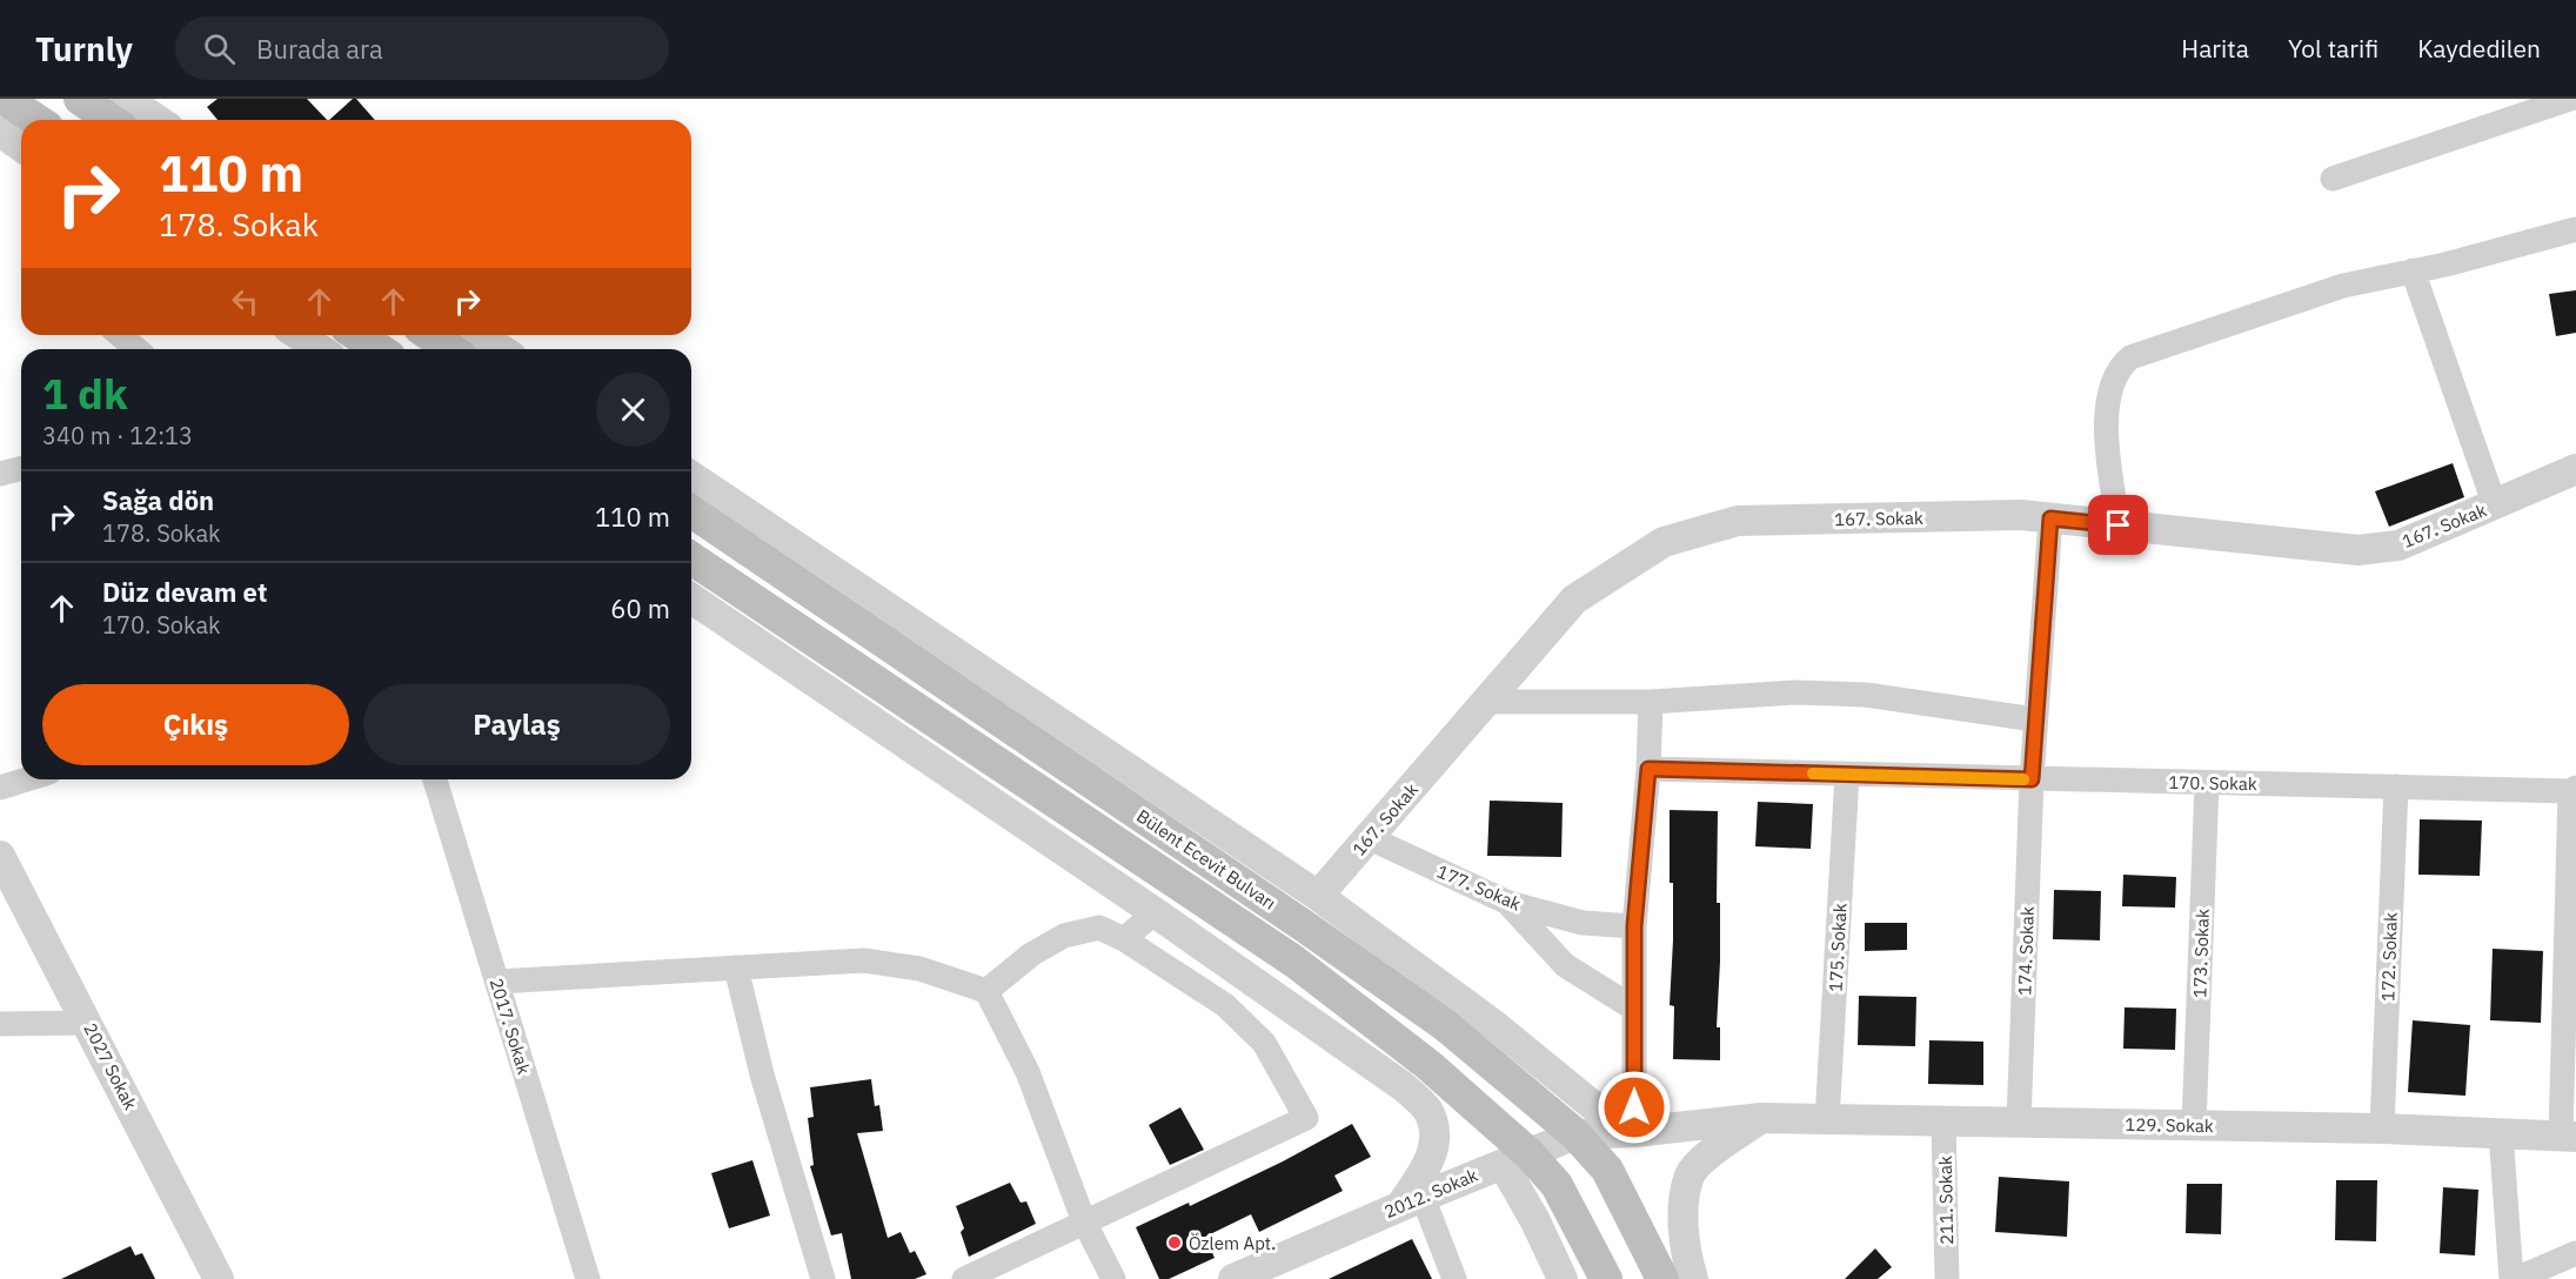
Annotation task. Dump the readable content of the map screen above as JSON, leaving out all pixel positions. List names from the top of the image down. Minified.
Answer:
{"streets":{"main road":["Bülent Ecevit Bulvarı"],"street":["167. Sokak","170. Sokak","177. Sokak","175. Sokak","174. Sokak","173. Sokak","172. Sokak","2017. Sokak","2027 Sokak","129. Sokak","2012. Sokak","211. Sokak"]},"crossings":[["167. Sokak","177. Sokak"],["167. Sokak","174. Sokak"],["170. Sokak","175. Sokak"],["170. Sokak","174. Sokak"],["170. Sokak","173. Sokak"],["170. Sokak","172. Sokak"],["Bülent Ecevit Bulvarı","2012. Sokak"],["175. Sokak","129. Sokak"],["174. Sokak","129. Sokak"],["173. Sokak","129. Sokak"],["172. Sokak","129. Sokak"],["129. Sokak","2012. Sokak"],["129. Sokak","211. Sokak"]],"places":["Özlem Apt."],"page":{"header":"Turnly","search":"Burada ara","nav":["Harita","Yol tarifi","Kaydedilen"],"turn":["110 m","178. Sokak"],"heading":["1 dk","340 m · 12:13"],"list":[{"name":"Sağa dön","note":"178. Sokak","value":"110 m"},{"name":"Düz devam et","note":"170. Sokak","value":"60 m"}],"buttons":["Çıkış","Paylaş"]}}
